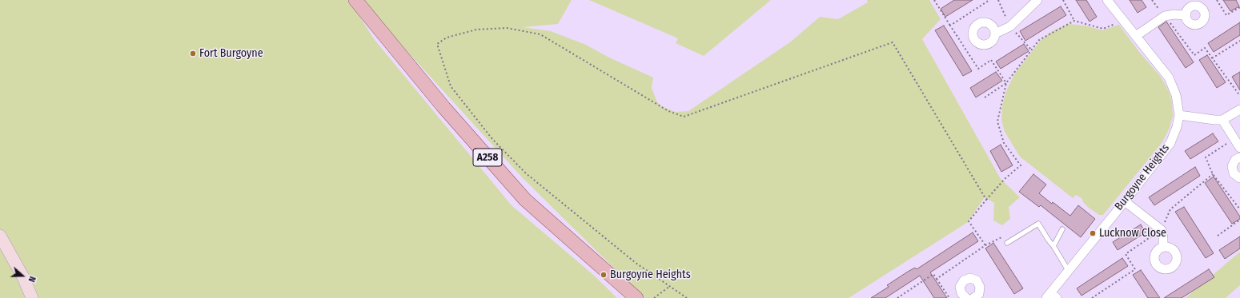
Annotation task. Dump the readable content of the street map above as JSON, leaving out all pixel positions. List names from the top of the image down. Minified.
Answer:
{"streets":{"main road":["A258"],"street":["Burgoyne Heights"]},"places":["Fort Burgoyne","Lucknow Close","Burgoyne Heights"],"north":"right"}
